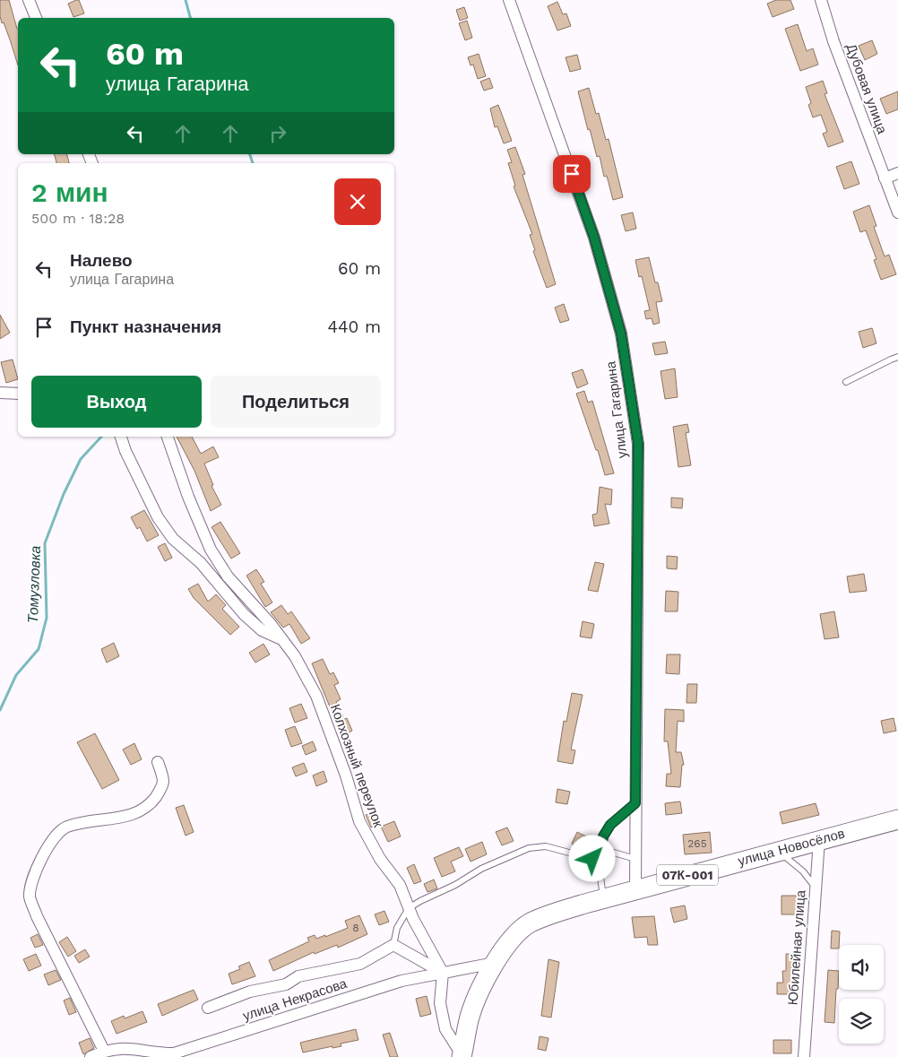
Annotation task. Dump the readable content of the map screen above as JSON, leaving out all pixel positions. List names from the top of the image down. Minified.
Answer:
{"streets":{"main road":["улица Новосёлов","07К-001"],"street":["Дубовая улица","улица Гагарина","Колхозный переулок","Юбилейная улица","улица Некрасова"]},"crossings":[["улица Гагарина","улица Новосёлов"],["Колхозный переулок","улица Некрасова"],["улица Новосёлов","07К-001"],["улица Новосёлов","Юбилейная улица"],["улица Новосёлов","улица Некрасова"],["07К-001","улица Некрасова"]],"water":["Томузловка"],"house_numbers":["265","8"],"page":{"turn":["60 m","улица Гагарина"],"heading":["2 мин","500 m · 18:28"],"list":[{"name":"Налево","note":"улица Гагарина","value":"60 m"},{"name":"Пункт назначения","value":"440 m"}],"buttons":["Выход","Поделиться"]}}
